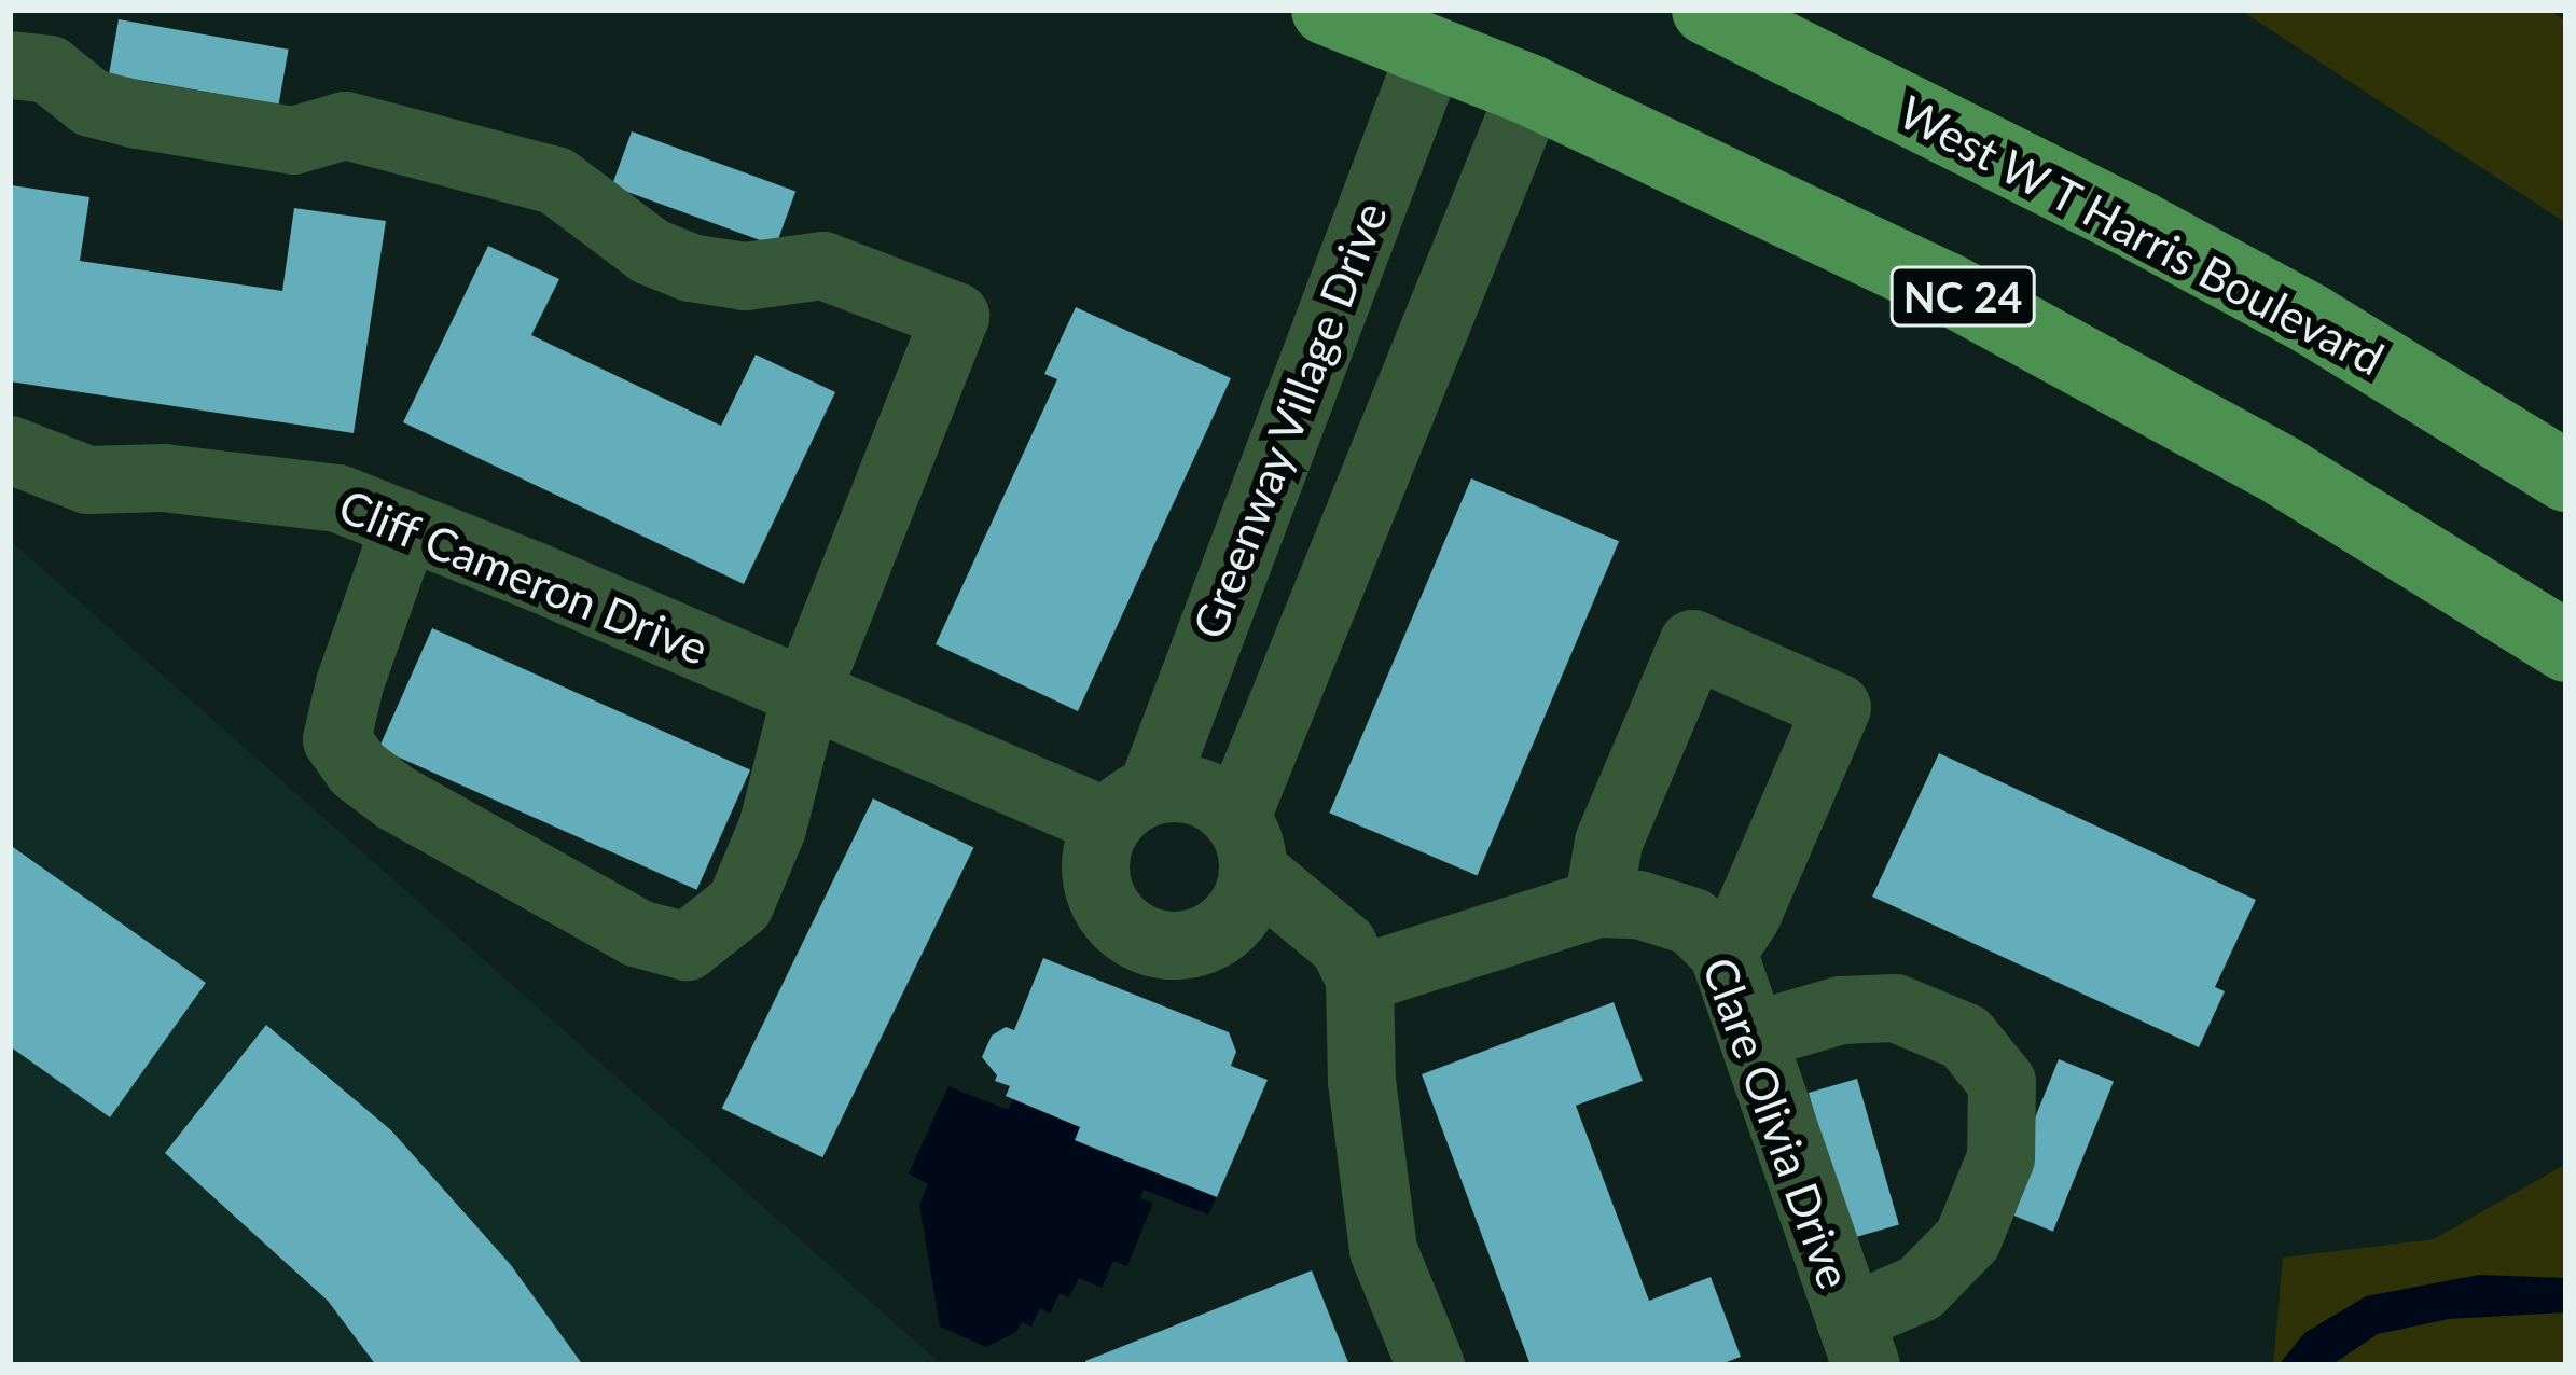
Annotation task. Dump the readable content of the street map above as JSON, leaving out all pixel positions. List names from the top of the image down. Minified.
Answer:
{"streets":{"main road":["West W T Harris Boulevard","NC 24"],"street":["Greenway Village Drive","Cliff Cameron Drive","Clare Olivia Drive"]},"crossings":[["NC 24","Greenway Village Drive"],["Greenway Village Drive","Cliff Cameron Drive"],["Cliff Cameron Drive","Clare Olivia Drive"]]}
